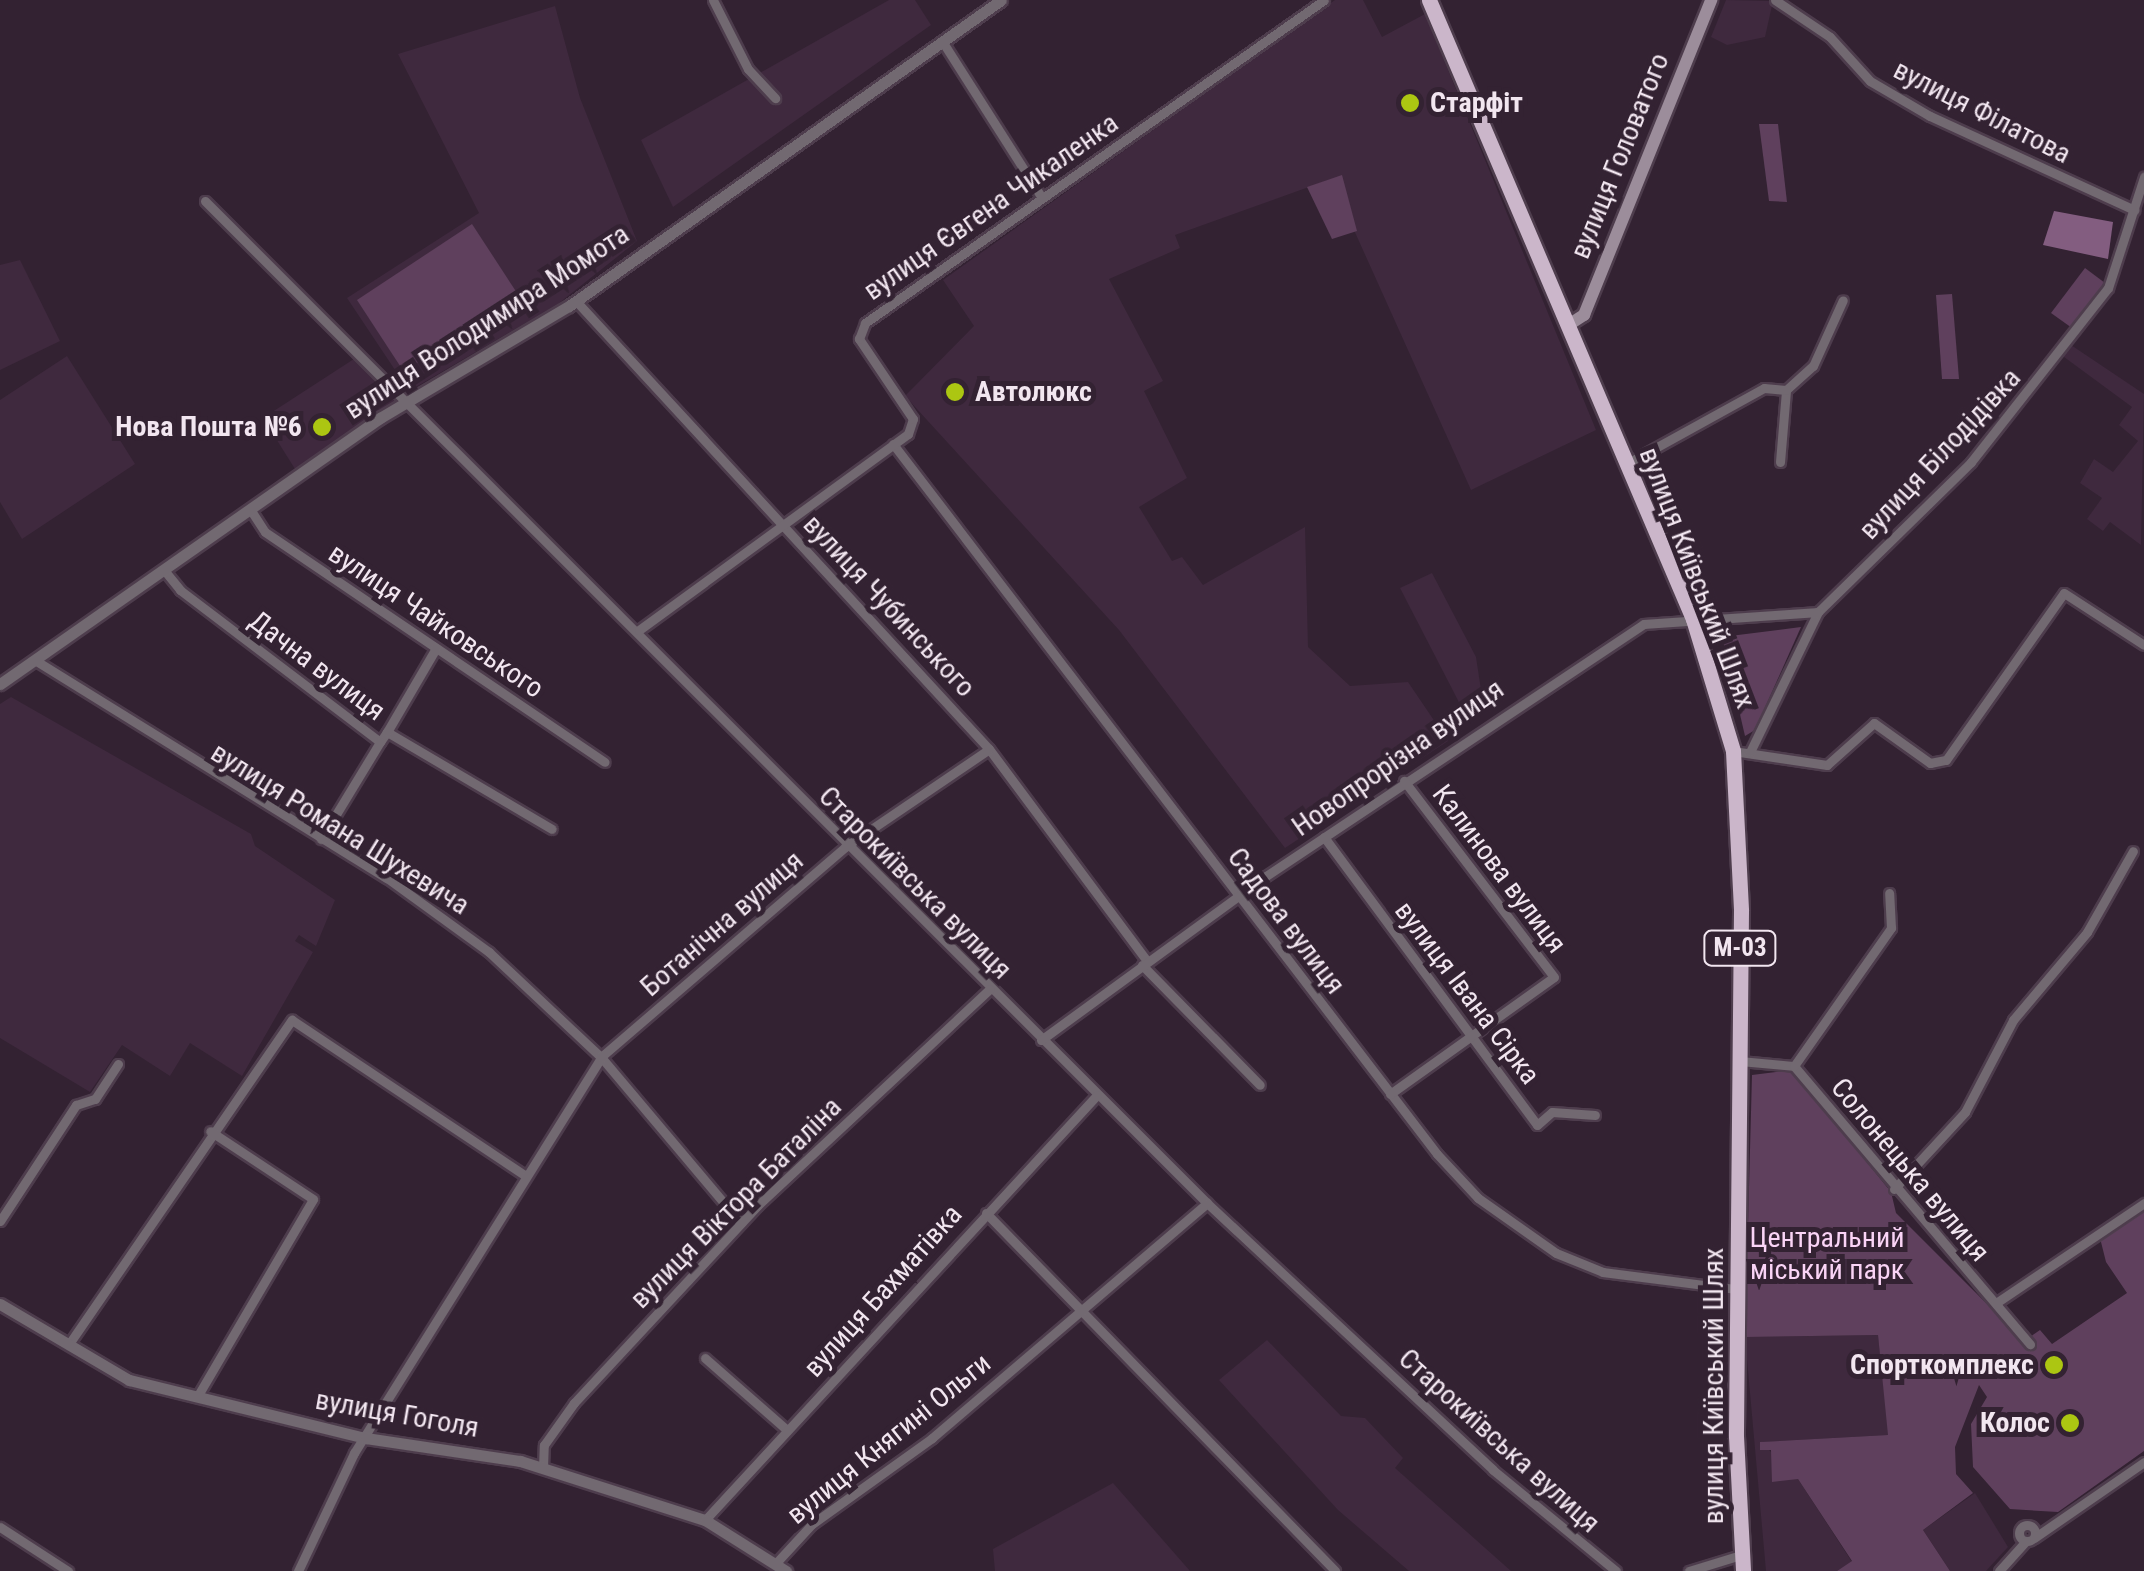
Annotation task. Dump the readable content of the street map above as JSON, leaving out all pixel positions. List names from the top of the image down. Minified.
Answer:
{"streets":{"highway":["вулиця Київський Шлях","М-03"],"main road":["вулиця Головатого"],"street":["вулиця Філатова","вулиця Євгена Чикаленка","вулиця Володимира Момота","вулиця Білодідівка","вулиця Чубинського","вулиця Чайковського","Дачна вулиця","Новопрорізна вулиця","вулиця Романа Шухевича","Калинова вулиця","Старокиївська вулиця","Садова вулиця","Ботанічна вулиця","вулиця Івана Сірка","Солонецька вулиця","вулиця Віктора Баталіна","вулиця Бахматівка","вулиця Гоголя","вулиця Княгині Ольги"]},"crossings":[["вулиця Філатова","вулиця Білодідівка"],["вулиця Головатого","вулиця Київський Шлях"],["вулиця Євгена Чикаленка","Садова вулиця"],["вулиця Володимира Момота","вулиця Чубинського"],["вулиця Володимира Момота","вулиця Чайковського"],["вулиця Володимира Момота","Дачна вулиця"],["вулиця Володимира Момота","вулиця Романа Шухевича"],["вулиця Володимира Момота","Старокиївська вулиця"],["вулиця Білодідівка","вулиця Київський Шлях"],["вулиця Білодідівка","Новопрорізна вулиця"],["вулиця Київський Шлях","Новопрорізна вулиця"],["вулиця Київський Шлях","Садова вулиця"],["вулиця Київський Шлях","Солонецька вулиця"],["вулиця Чубинського","Новопрорізна вулиця"],["вулиця Чубинського","Ботанічна вулиця"],["Новопрорізна вулиця","Калинова вулиця"],["Новопрорізна вулиця","Старокиївська вулиця"],["Новопрорізна вулиця","Садова вулиця"],["Новопрорізна вулиця","вулиця Івана Сірка"],["вулиця Романа Шухевича","Ботанічна вулиця"],["вулиця Романа Шухевича","вулиця Віктора Баталіна"],["Калинова вулиця","вулиця Івана Сірка"],["Старокиївська вулиця","Ботанічна вулиця"],["Старокиївська вулиця","вулиця Віктора Баталіна"],["Старокиївська вулиця","вулиця Бахматівка"],["Старокиївська вулиця","вулиця Княгині Ольги"],["Ботанічна вулиця","вулиця Гоголя"],["вулиця Віктора Баталіна","вулиця Гоголя"],["вулиця Бахматівка","вулиця Гоголя"],["вулиця Гоголя","вулиця Княгині Ольги"]],"parks":["Центральний міський парк"],"places":["Старфіт","Автолюкс","Нова Пошта №6","Спорткомплекс","Колос"]}
